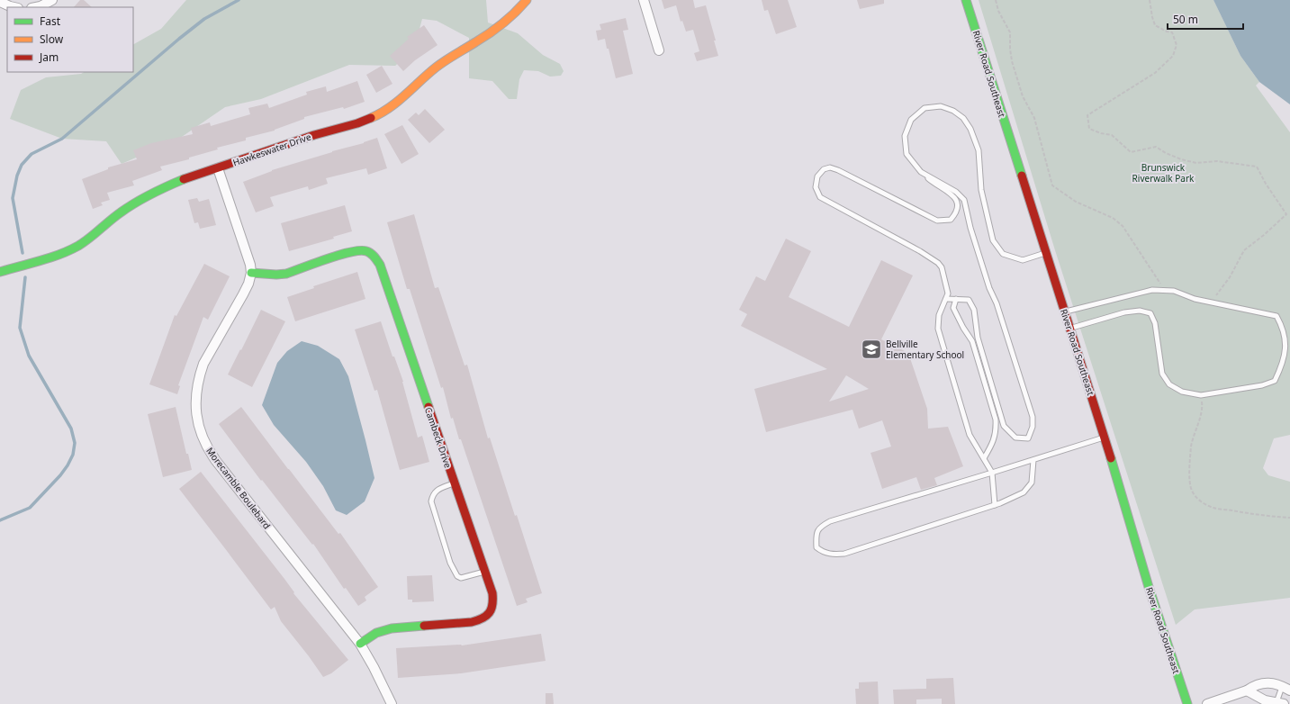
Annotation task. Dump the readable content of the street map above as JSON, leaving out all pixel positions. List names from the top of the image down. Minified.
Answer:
{"streets":{"street":["River Road Southeast","Hawkeswater Drive","Cambeck Drive","Morecamble Boulebard"]},"crossings":[["Cambeck Drive","Morecamble Boulebard"]],"parks":["Brunswick Riverwalk Park"],"places":{"school or university":["Bellville Elementary School"]},"legend":["Fast","Slow","Jam"],"scale_bar":"50 m"}
